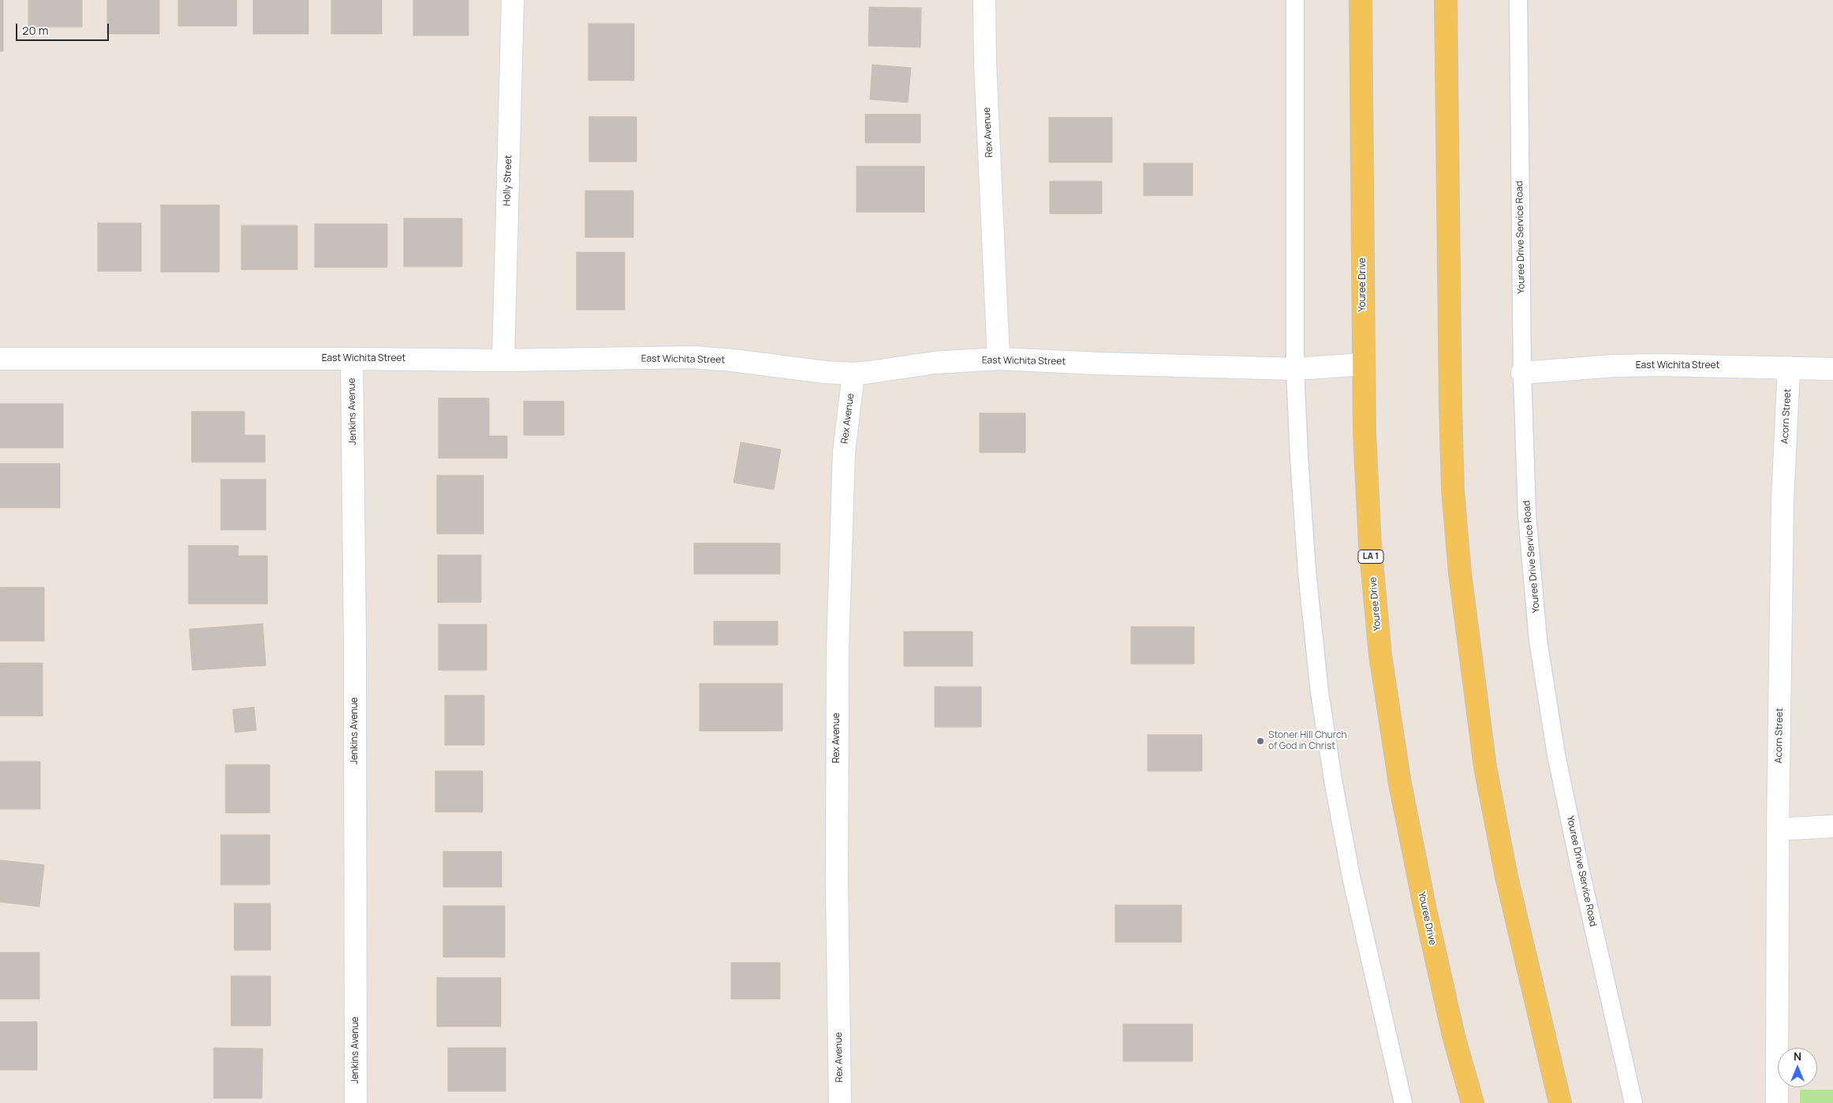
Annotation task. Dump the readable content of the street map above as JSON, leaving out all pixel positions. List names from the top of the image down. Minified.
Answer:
{"streets":{"main road":["Youree Drive","LA 1"],"street":["Rex Avenue","Holly Street","East Wichita Street","Jenkins Avenue","Acorn Street"],"lane":["Youree Drive Service Road"]},"crossings":[["Rex Avenue","East Wichita Street"],["Holly Street","East Wichita Street"],["Youree Drive Service Road","East Wichita Street"],["Youree Drive","East Wichita Street"],["East Wichita Street","Jenkins Avenue"],["East Wichita Street","Acorn Street"]],"places":["Stoner Hill Church of God in Christ"],"scale_bar":"20 m","north":"top"}
